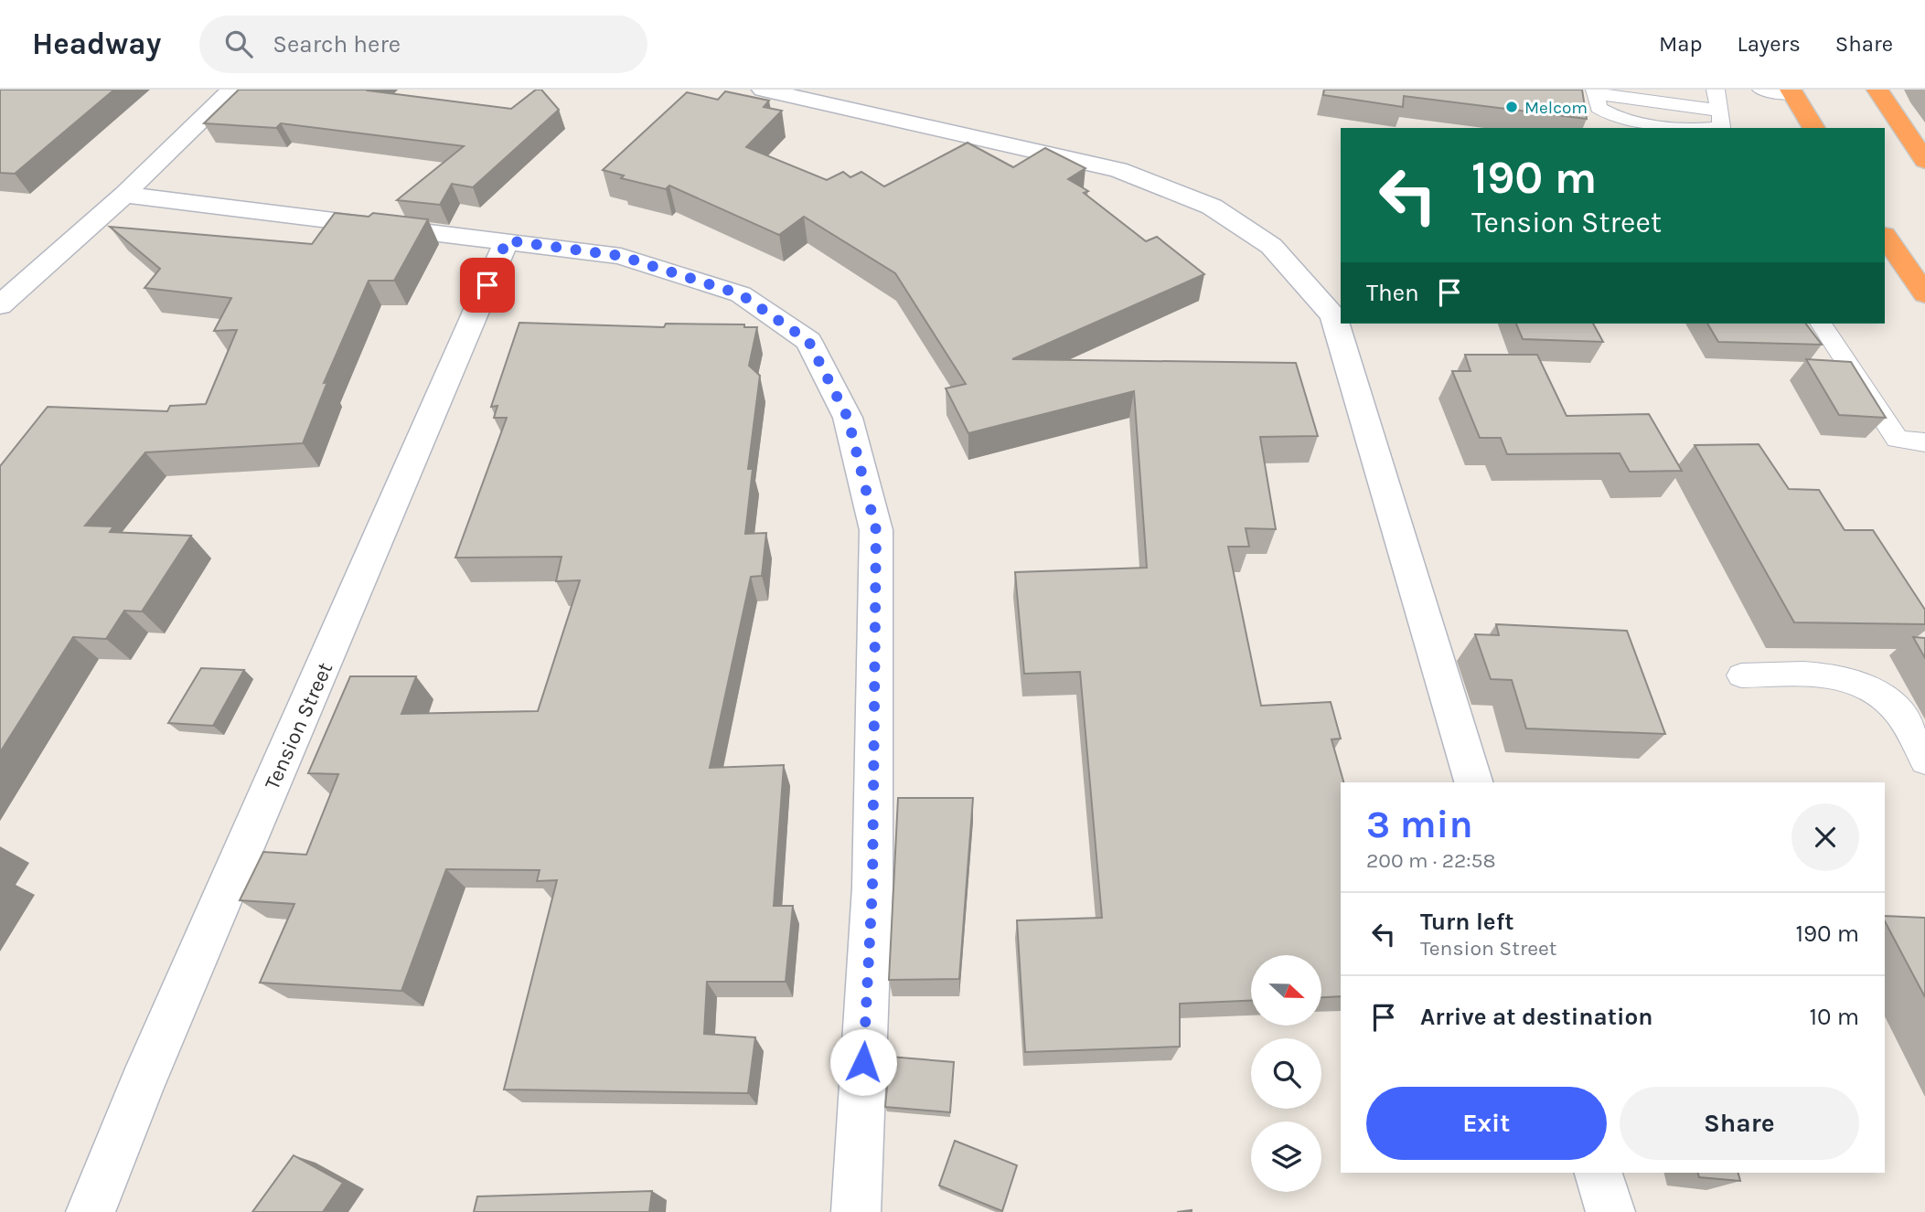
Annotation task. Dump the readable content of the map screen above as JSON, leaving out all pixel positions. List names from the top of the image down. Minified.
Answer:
{"streets":{"street":["Tension Street"]},"places":["Melcom"],"north":"right","page":{"header":"Headway","search":"Search here","nav":["Map","Layers","Share"],"turn":["190 m","Tension Street"],"then":"Then","heading":["3 min","200 m · 22:58"],"list":[{"name":"Turn left","note":"Tension Street","value":"190 m"},{"name":"Arrive at destination","value":"10 m"}],"buttons":["Exit","Share"]}}
